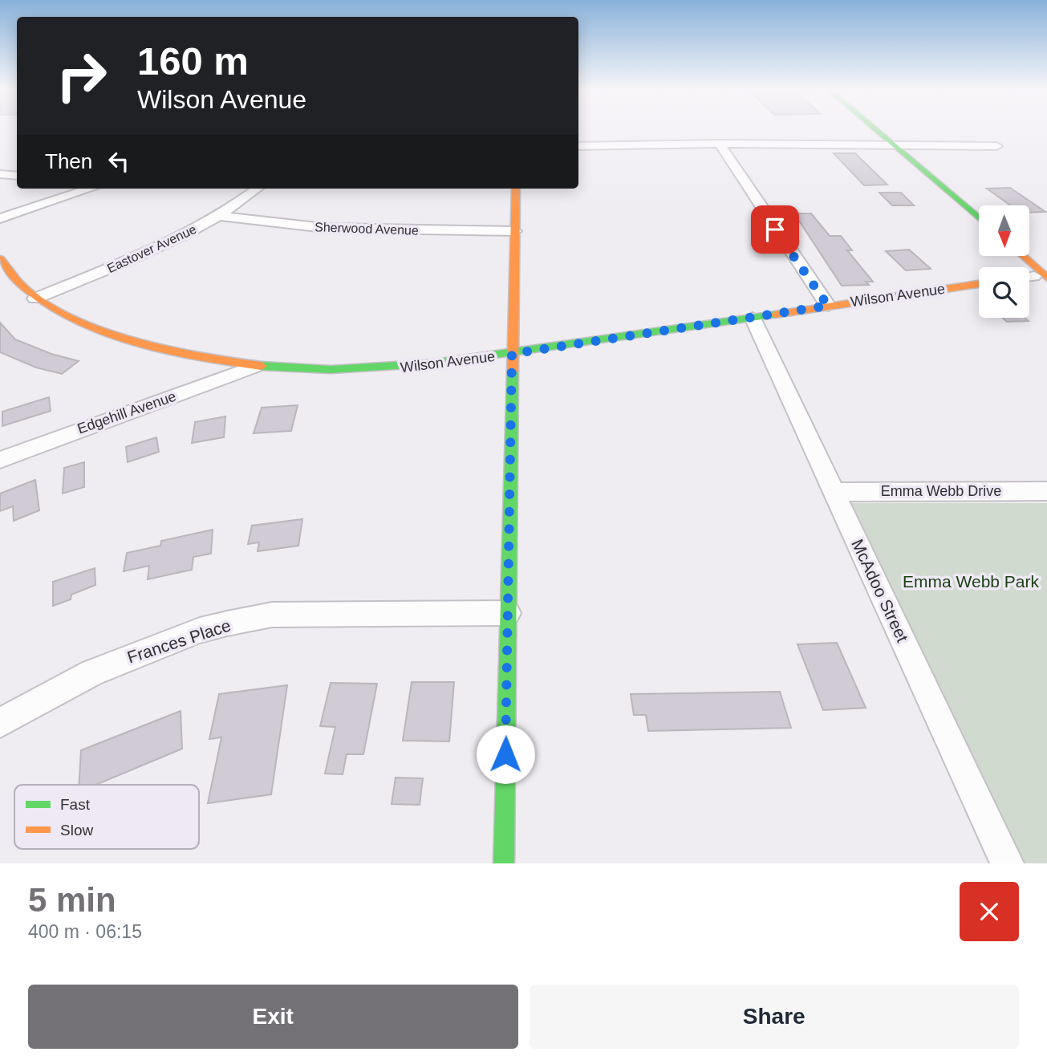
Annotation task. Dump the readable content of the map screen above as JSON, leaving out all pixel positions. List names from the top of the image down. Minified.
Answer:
{"streets":{"street":["Sherwood Avenue","Eastover Avenue","Wilson Avenue","Edgehill Avenue","Emma Webb Drive","McAdoo Street","Frances Place"]},"crossings":[["Sherwood Avenue","Eastover Avenue"],["Eastover Avenue","Wilson Avenue"],["Wilson Avenue","Edgehill Avenue"],["Wilson Avenue","McAdoo Street"],["Emma Webb Drive","McAdoo Street"]],"parks":["Emma Webb Park"],"legend":["Fast","Slow"],"north":"bottom","page":{"turn":["160 m","Wilson Avenue"],"then":"Then","heading":["5 min","400 m · 06:15"],"buttons":["Exit","Share"]}}
